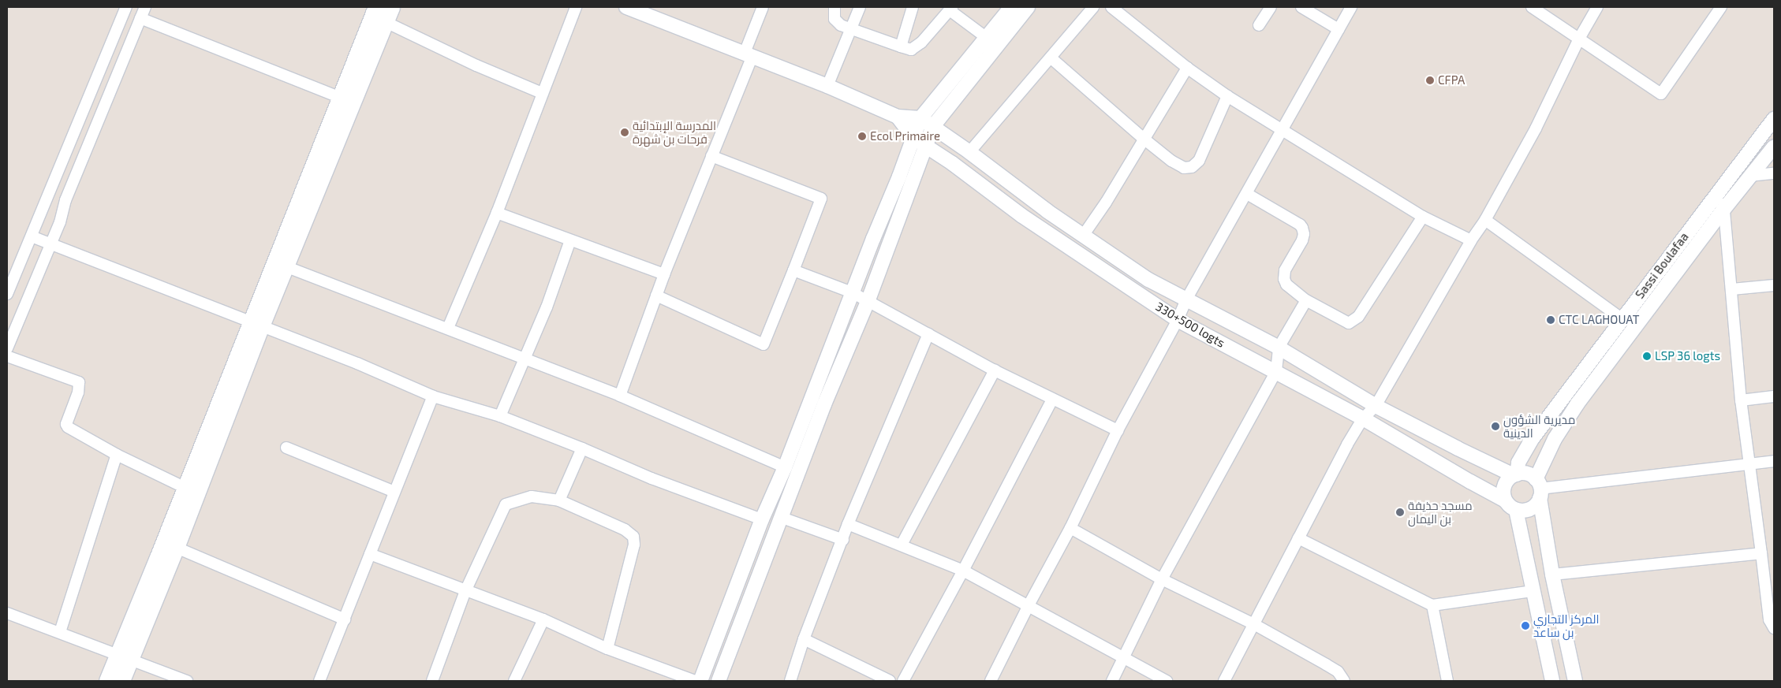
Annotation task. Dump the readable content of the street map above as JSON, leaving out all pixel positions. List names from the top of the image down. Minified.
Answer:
{"streets":{"street":["Sassi Boulafaa","330+500 logts"]},"crossings":[["Sassi Boulafaa","330+500 logts"]],"places":["CFPA","المدرسة الإبتدائية فرحات بن شهرة","Ecol Primaire","CTC LAGHOUAT","LSP 36 logts","مديرية الشؤون الدينية","مسجد حذيفة بن اليمان","المركز التجاري بن ساعد"]}
